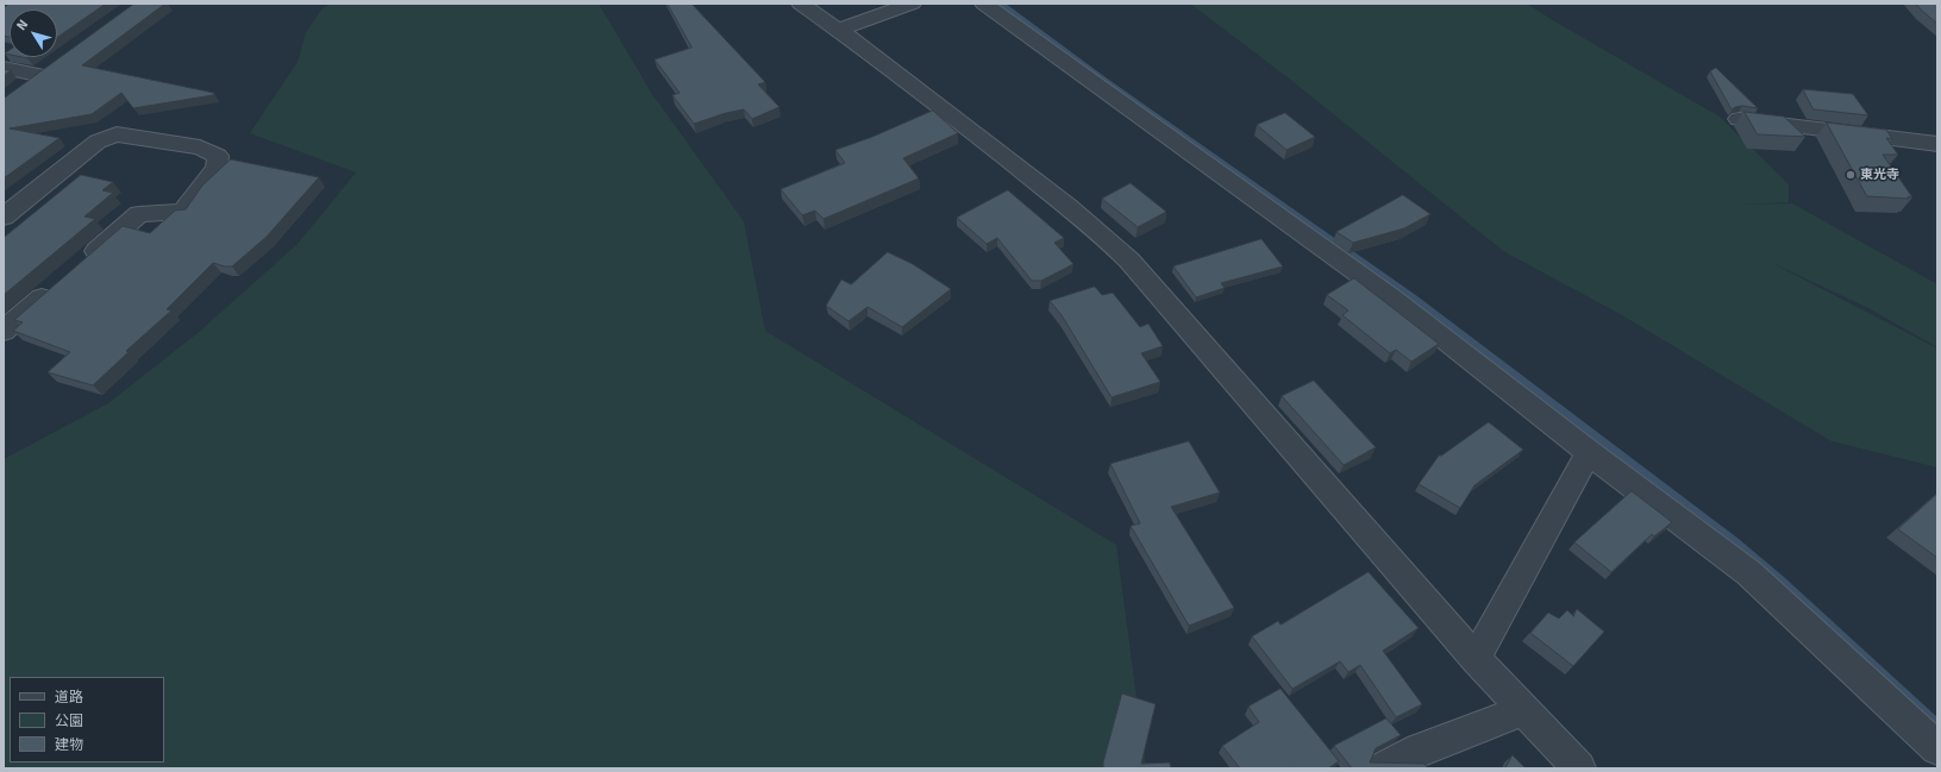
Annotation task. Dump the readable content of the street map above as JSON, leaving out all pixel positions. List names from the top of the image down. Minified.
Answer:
{"places":["東光寺"],"legend":["道路","公園","建物"],"north":"top left"}
